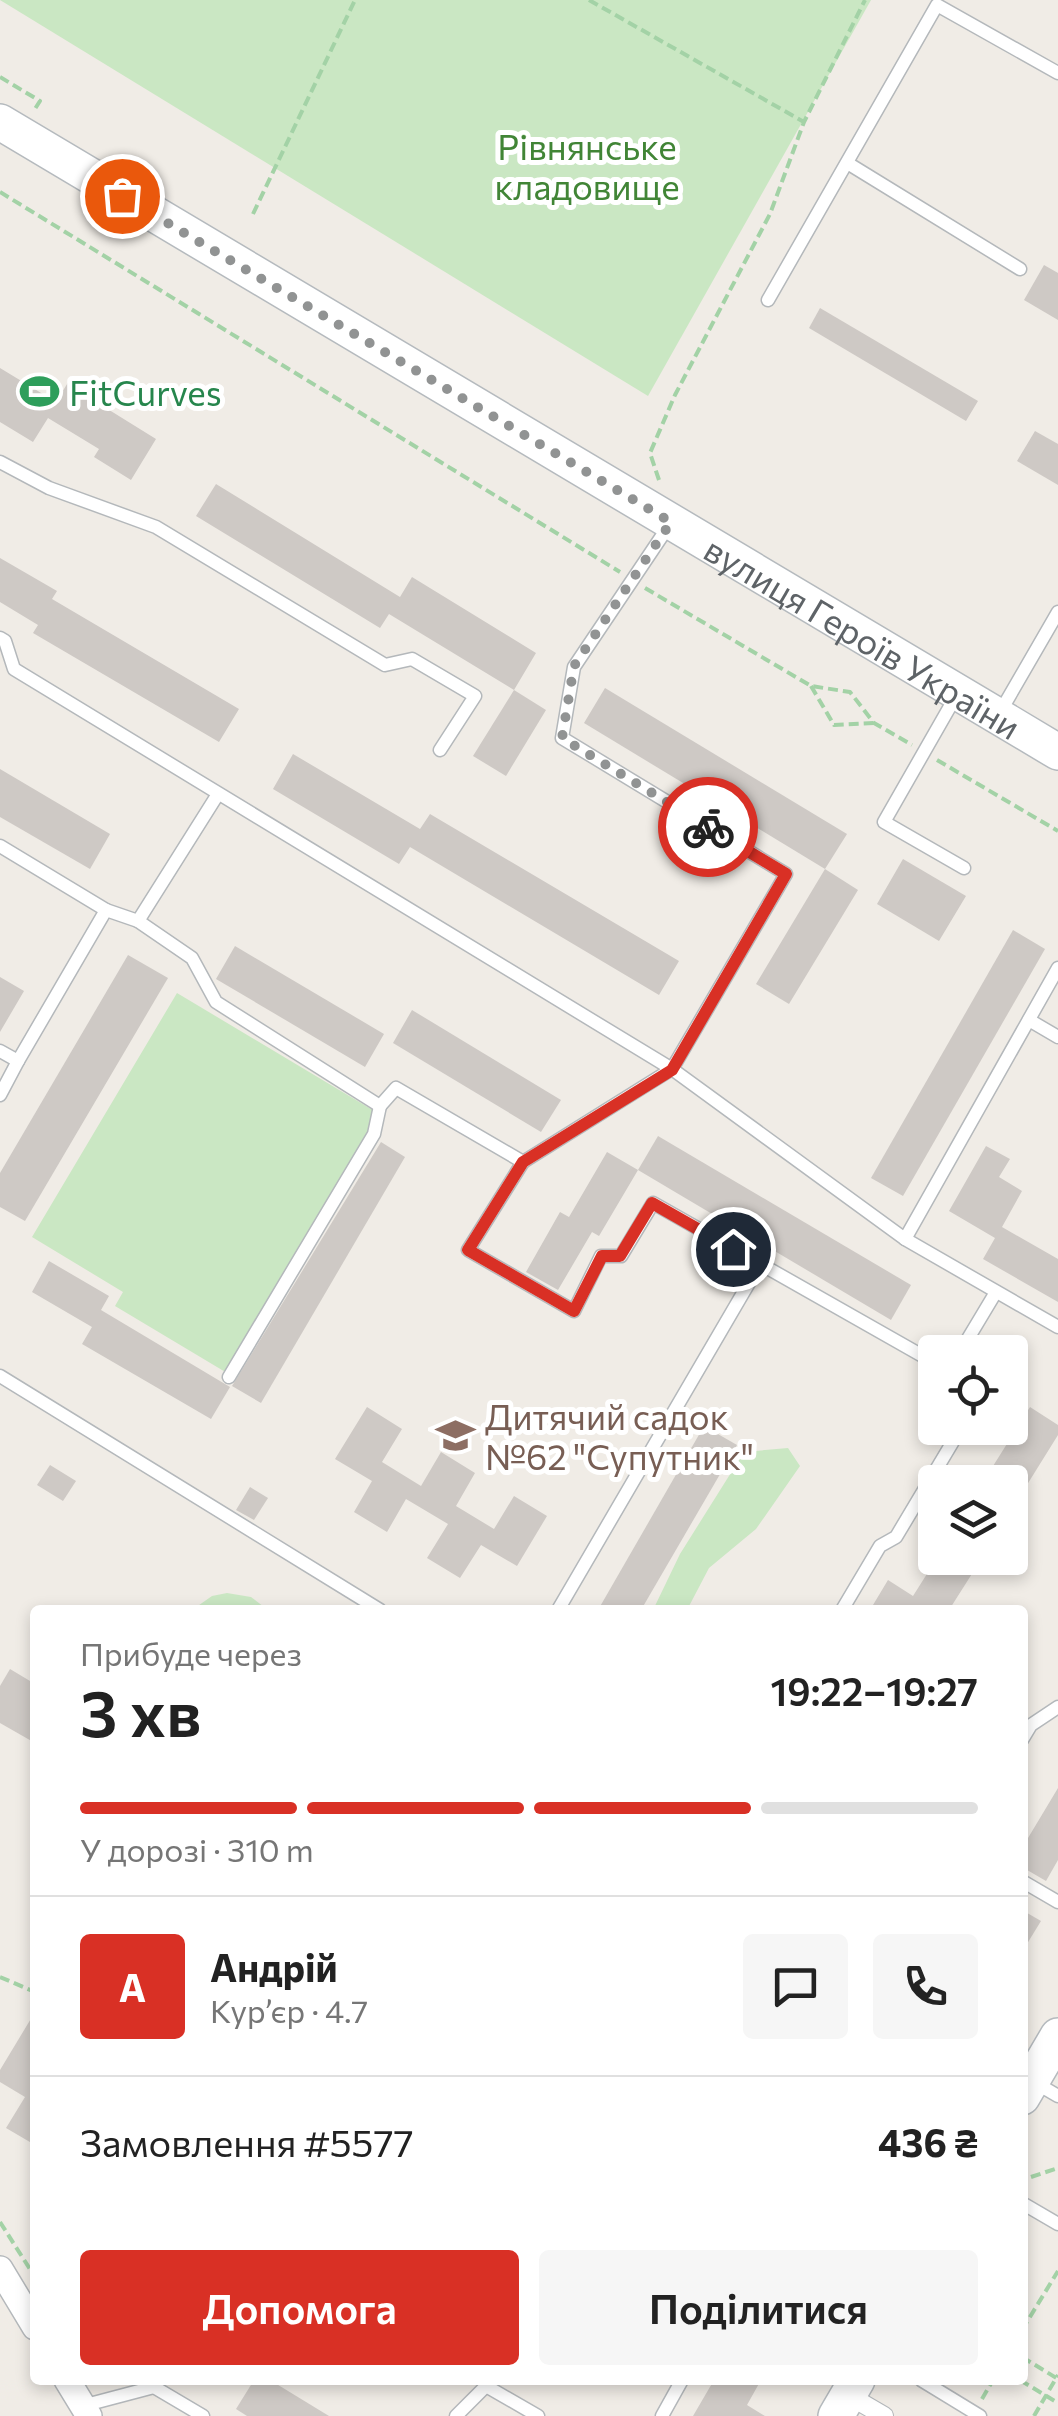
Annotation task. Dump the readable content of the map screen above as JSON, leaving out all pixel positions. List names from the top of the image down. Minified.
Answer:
{"streets":{"main road":["вулиця Героїв України"]},"parks":["Рівнянське кладовище"],"places":{"sports":["FitCurves"],"school or university":["Дитячий садок №62 \"Супутник\""]},"page":{"heading":["3 хв","Прибуде через","19:22–19:27"],"panel":["Андрій","Кур’єр · 4.7","Замовлення #5577","436 ₴"],"bar":"У дорозі · 310 m","round":"А","buttons":["Допомога","Поділитися"]}}
